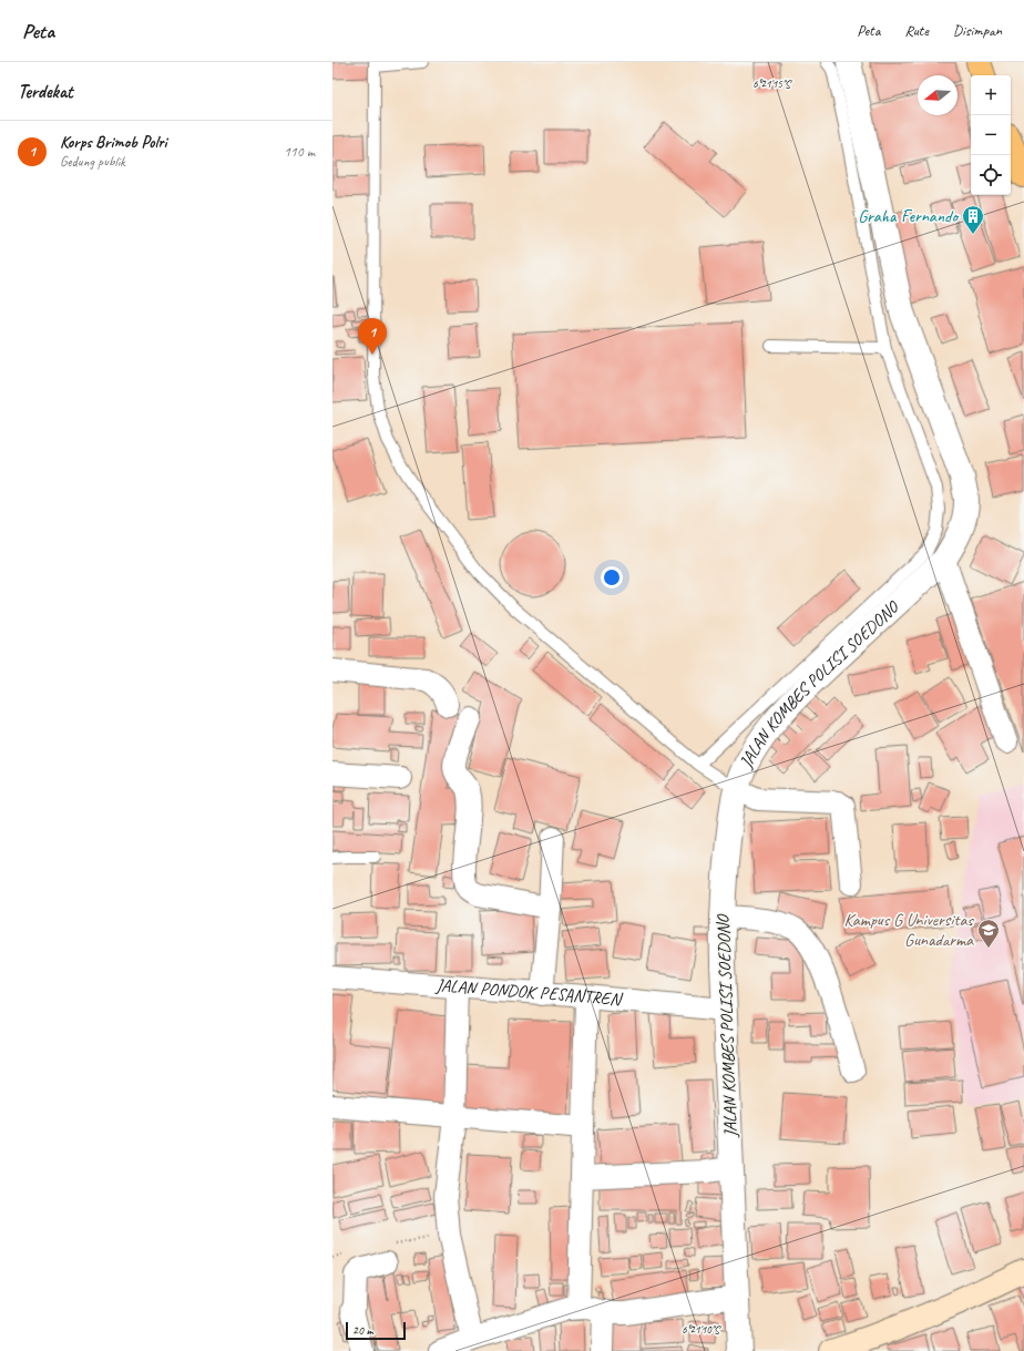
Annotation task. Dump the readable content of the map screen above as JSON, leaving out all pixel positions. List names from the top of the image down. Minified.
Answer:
{"streets":{"street":["JALAN KOMBES POLISI SOEDONO","JALAN PONDOK PESANTREN"]},"crossings":[["JALAN KOMBES POLISI SOEDONO","JALAN PONDOK PESANTREN"]],"places":{"building":["Graha Fernando"],"school or university":["Kampus G Universitas Gunadarma"]},"scale_bar":"20 m","north":"left","page":{"header":"Peta","nav":["Peta","Rute","Disimpan"],"heading":"Terdekat","map_buttons":["+","−"],"list":[{"mark":"1","name":"Korps Brimob Polri","note":"Gedung publik","value":"110 m"}],"pins":"1","scale":"20 m"},"coordinates":["6°21'15\"S","6°21'10\"S"]}
